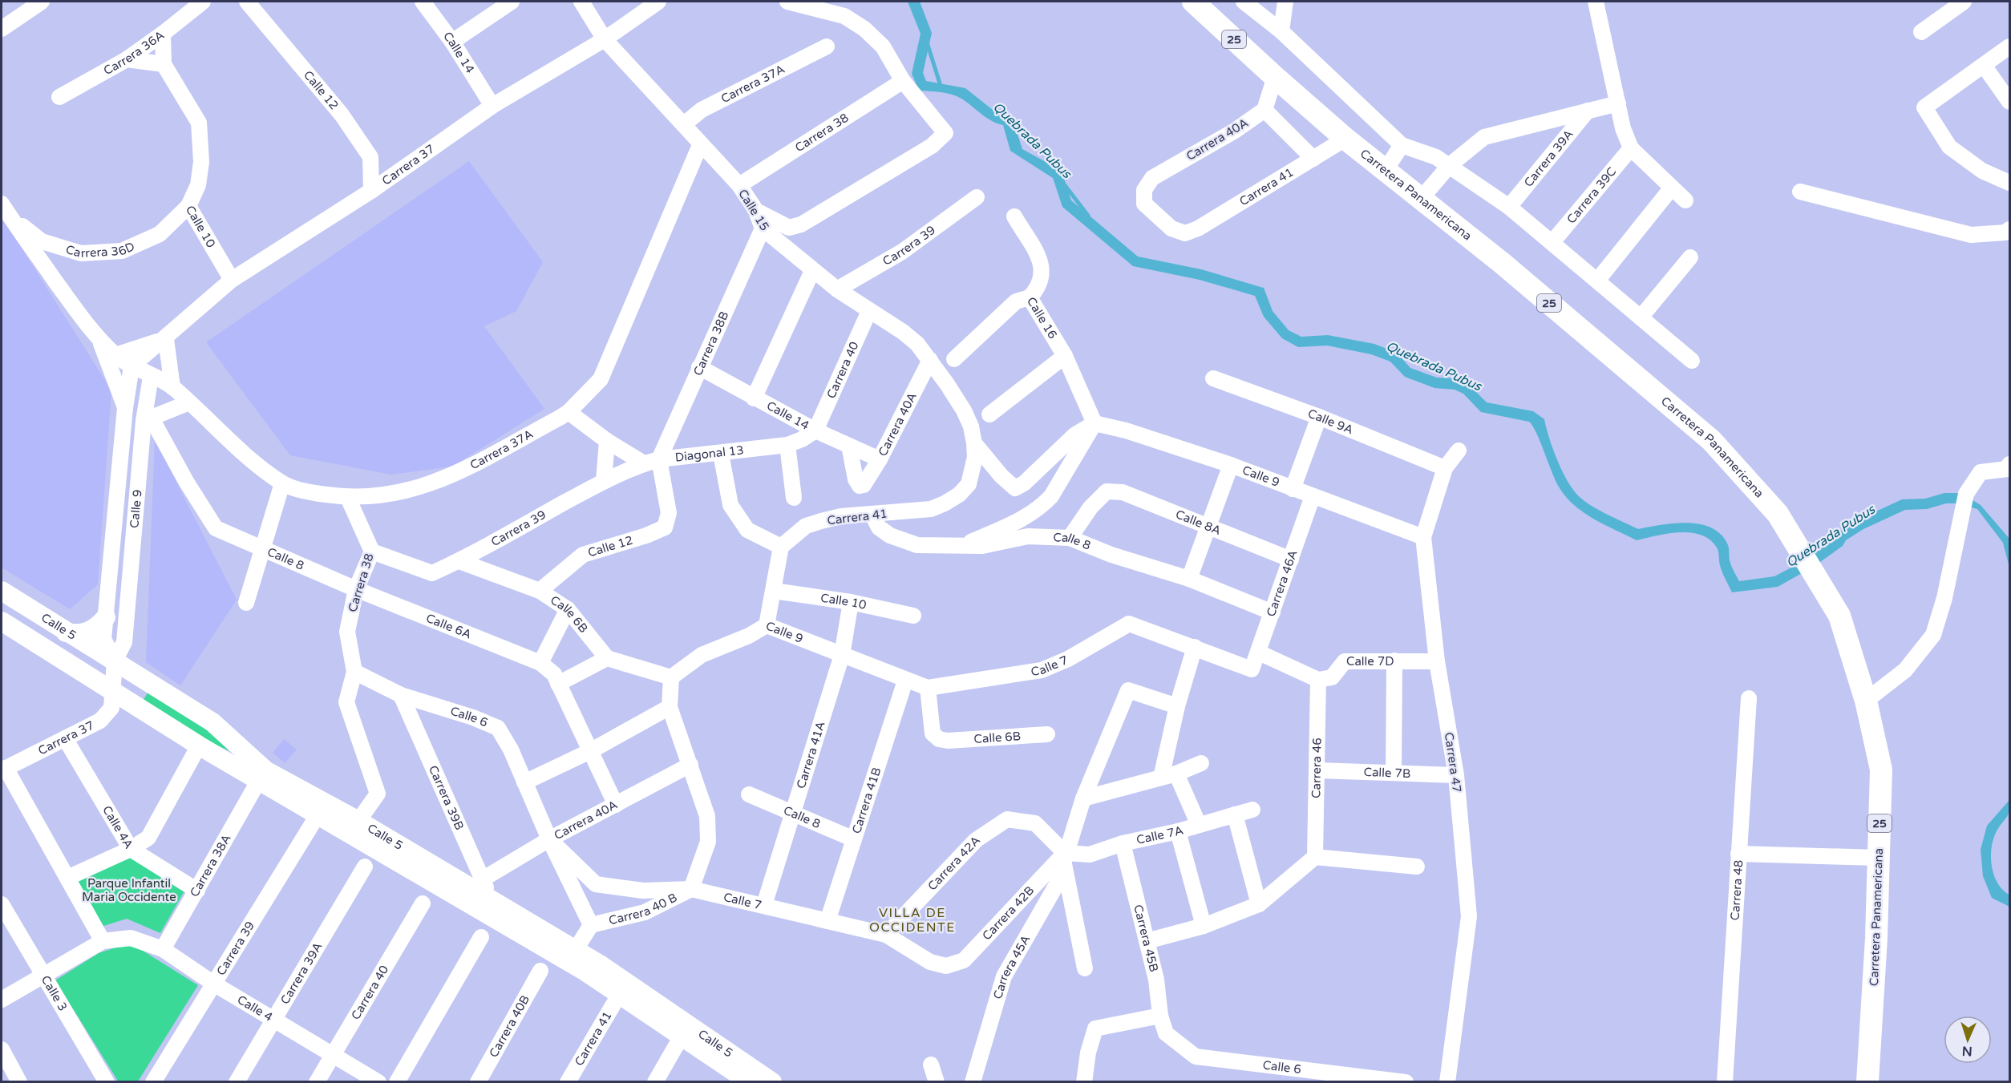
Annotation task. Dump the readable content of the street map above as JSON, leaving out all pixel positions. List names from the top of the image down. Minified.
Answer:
{"streets":{"highway":["25","Carretera Panamericana"],"main road":["Calle 5"],"street":["Carrera 36A","Calle 14","Carrera 37A","Calle 12","Carrera 38","Carrera 40A","Carrera 39A","Carrera 37","Carrera 41","Carrera 39C","Calle 15","Calle 10","Carrera 36D","Carrera 39","Calle 16","Carrera 38B","Carrera 40","Calle 9A","Diagonal 13","Calle 9","Calle 8A","Calle 8","Carrera 46A","Calle 6B","Calle 6A","Calle 7D","Calle 7","Calle 6","Carrera 41A","Carrera 47","Carrera 46","Calle 7B","Carrera 39B","Carrera 41B","Calle 4A","Calle 7A","Carrera 42A","Carrera 38A","Carrera 48","Carrera 40 B","Carrera 42B","Carrera 45B","Carrera 45A","Calle 3","Calle 4","Carrera 40B"]},"crossings":[["Carrera 36A","Calle 10"],["Calle 14","Carrera 40A"],["Calle 14","Carrera 37"],["Calle 14","Carrera 38B"],["Calle 14","Carrera 40"],["Calle 14","Diagonal 13"],["Carrera 37A","Carrera 38"],["Carrera 37A","Calle 15"],["Carrera 37A","Calle 9"],["Calle 12","Carrera 37"],["Calle 12","Carrera 38B"],["Calle 12","Diagonal 13"],["Calle 12","Calle 6B"],["Carrera 38","Calle 15"],["Carrera 38","Carrera 39"],["Carrera 38","Calle 8"],["Carrera 38","Calle 6A"],["Carrera 38","Calle 6"],["Carrera 40A","Carrera 41"],["Carrera 40A","Calle 15"],["Carrera 40A","Calle 6"],["Carrera 40A","Carrera 39B"],["Carrera 39A","Calle 4"],["Carrera 37","Calle 15"],["Carrera 37","Calle 10"],["Carrera 37","Calle 9"],["Carrera 37","Calle 5"],["Carrera 37","Calle 4A"],["Carrera 41","Carretera Panamericana"],["Carrera 41","Calle 15"],["Carrera 41","Calle 8"],["Carrera 41","Calle 5"],["Calle 15","Carrera 39"],["Calle 15","Calle 16"],["Calle 15","Carrera 38B"],["Calle 15","Carrera 40"],["Calle 15","Calle 9"],["Calle 10","Carrera 36D"],["Calle 10","Carrera 41A"],["Carrera 39","Diagonal 13"],["Carrera 39","Calle 6B"],["Carrera 39","Calle 5"],["Carrera 39","Calle 4"],["Calle 16","Calle 9"],["Carrera 38B","Diagonal 13"],["Carrera 40","Diagonal 13"],["Carrera 40","Calle 4"],["Calle 9A","Carrera 47"],["Calle 9","Calle 8"],["Calle 9","Carrera 46A"],["Calle 9","Calle 5"],["Calle 9","Calle 7"],["Calle 9","Carrera 41A"],["Calle 9","Carrera 47"],["Calle 9","Carrera 41B"],["Calle 8A","Calle 8"],["Calle 8A","Carrera 46A"],["Calle 8","Carrera 46A"],["Calle 8","Calle 6A"],["Calle 8","Carrera 41A"],["Calle 8","Carrera 41B"],["Carrera 46A","Calle 7"],["Calle 6B","Calle 7"],["Calle 5","Carrera 39B"],["Calle 5","Carrera 38A"],["Calle 7D","Carrera 47"],["Calle 7D","Carrera 46"],["Calle 7","Calle 6"],["Calle 7","Carrera 41A"],["Calle 7","Carrera 41B"],["Calle 7","Carrera 42A"],["Calle 7","Carrera 40 B"],["Calle 7","Carrera 42B"],["Calle 6","Carrera 39B"],["Calle 6","Carrera 40 B"],["Calle 6","Carrera 45B"],["Carrera 47","Calle 7B"],["Carrera 46","Calle 7B"],["Calle 4A","Carrera 38A"],["Calle 7A","Carrera 42A"],["Calle 7A","Carrera 42B"],["Calle 7A","Carrera 45B"],["Calle 7A","Carrera 45A"],["Carrera 42A","Carrera 42B"],["Carrera 42A","Carrera 45A"],["Carrera 38A","Calle 4"],["Carrera 42B","Carrera 45A"]],"districts":["VILLA DE OCCIDENTE"],"water":["Quebrada Pubus"],"parks":["Parque Infantil Maria Occidente"],"north":"bottom"}
